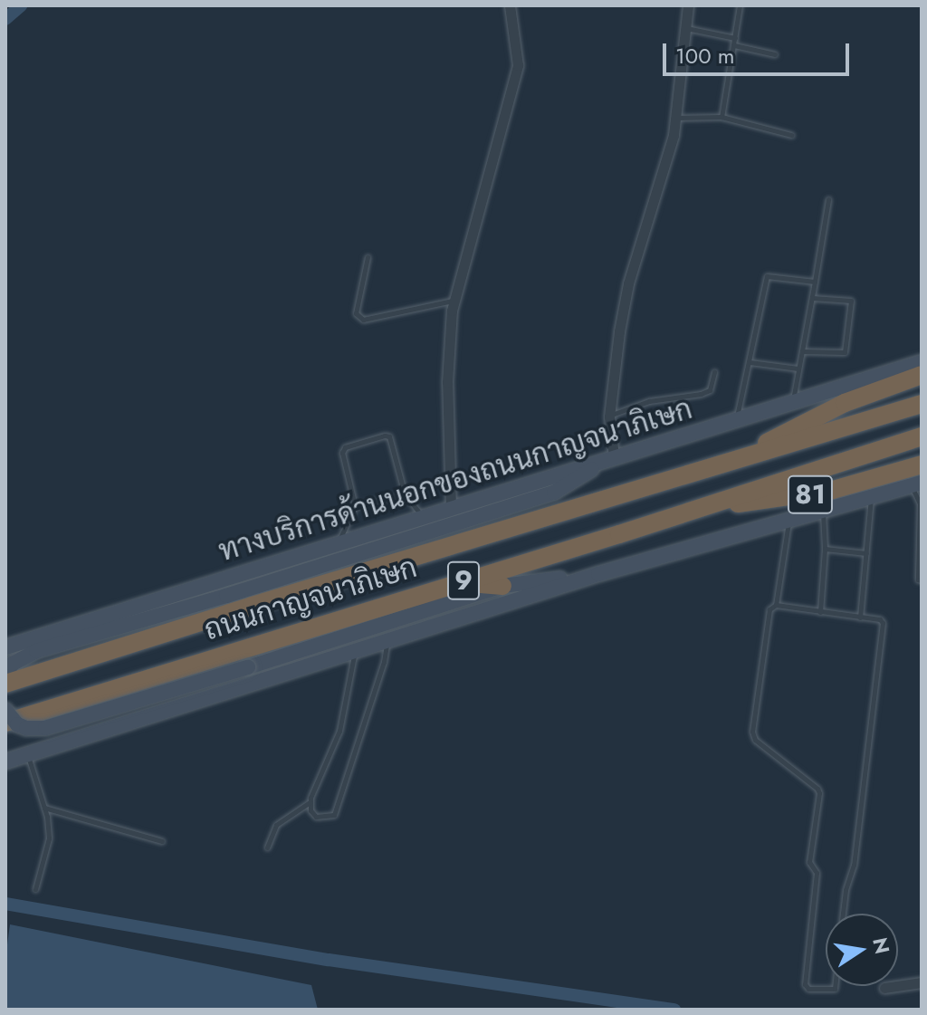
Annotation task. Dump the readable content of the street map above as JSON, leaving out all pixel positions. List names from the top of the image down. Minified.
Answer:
{"streets":{"highway":["81","9","ถนนกาญจนาภิเษก"],"main road":["ทางบริการด้านนอกของถนนกาญจนาภิเษก"]},"crossings":[["81","ถนนกาญจนาภิเษก"]],"scale_bar":"100 m","north":"right"}
